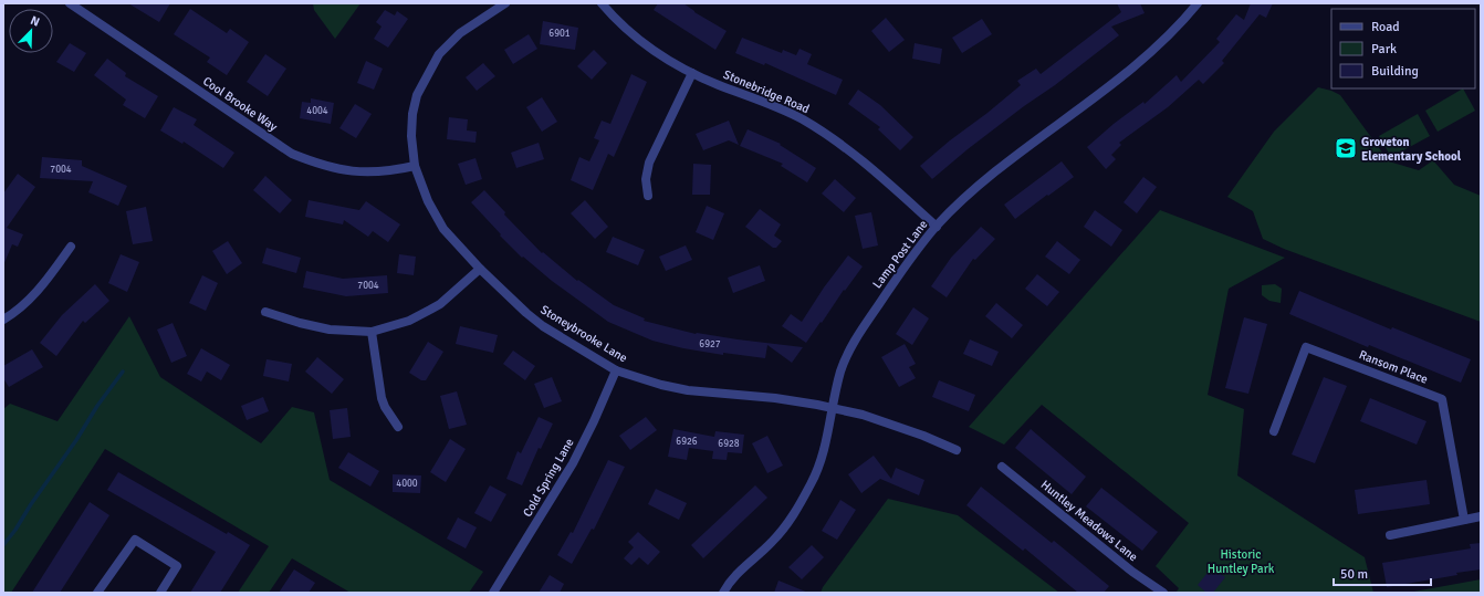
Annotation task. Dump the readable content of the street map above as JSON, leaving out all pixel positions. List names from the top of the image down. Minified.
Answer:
{"streets":{"street":["Stonebridge Road","Cool Brooke Way","Lamp Post Lane","Stoneybrooke Lane","Ransom Place","Cold Spring Lane","Huntley Meadows Lane"]},"crossings":[["Stonebridge Road","Lamp Post Lane"],["Cool Brooke Way","Stoneybrooke Lane"],["Lamp Post Lane","Stoneybrooke Lane"],["Stoneybrooke Lane","Cold Spring Lane"]],"parks":["Historic Huntley Park"],"places":{"school or university":["Groveton Elementary School"]},"house_numbers":["6901","4004","7004","7004","6927","6926","6928","4000"],"legend":["Road","Park","Building"],"scale_bar":"50 m","north":"top right"}
